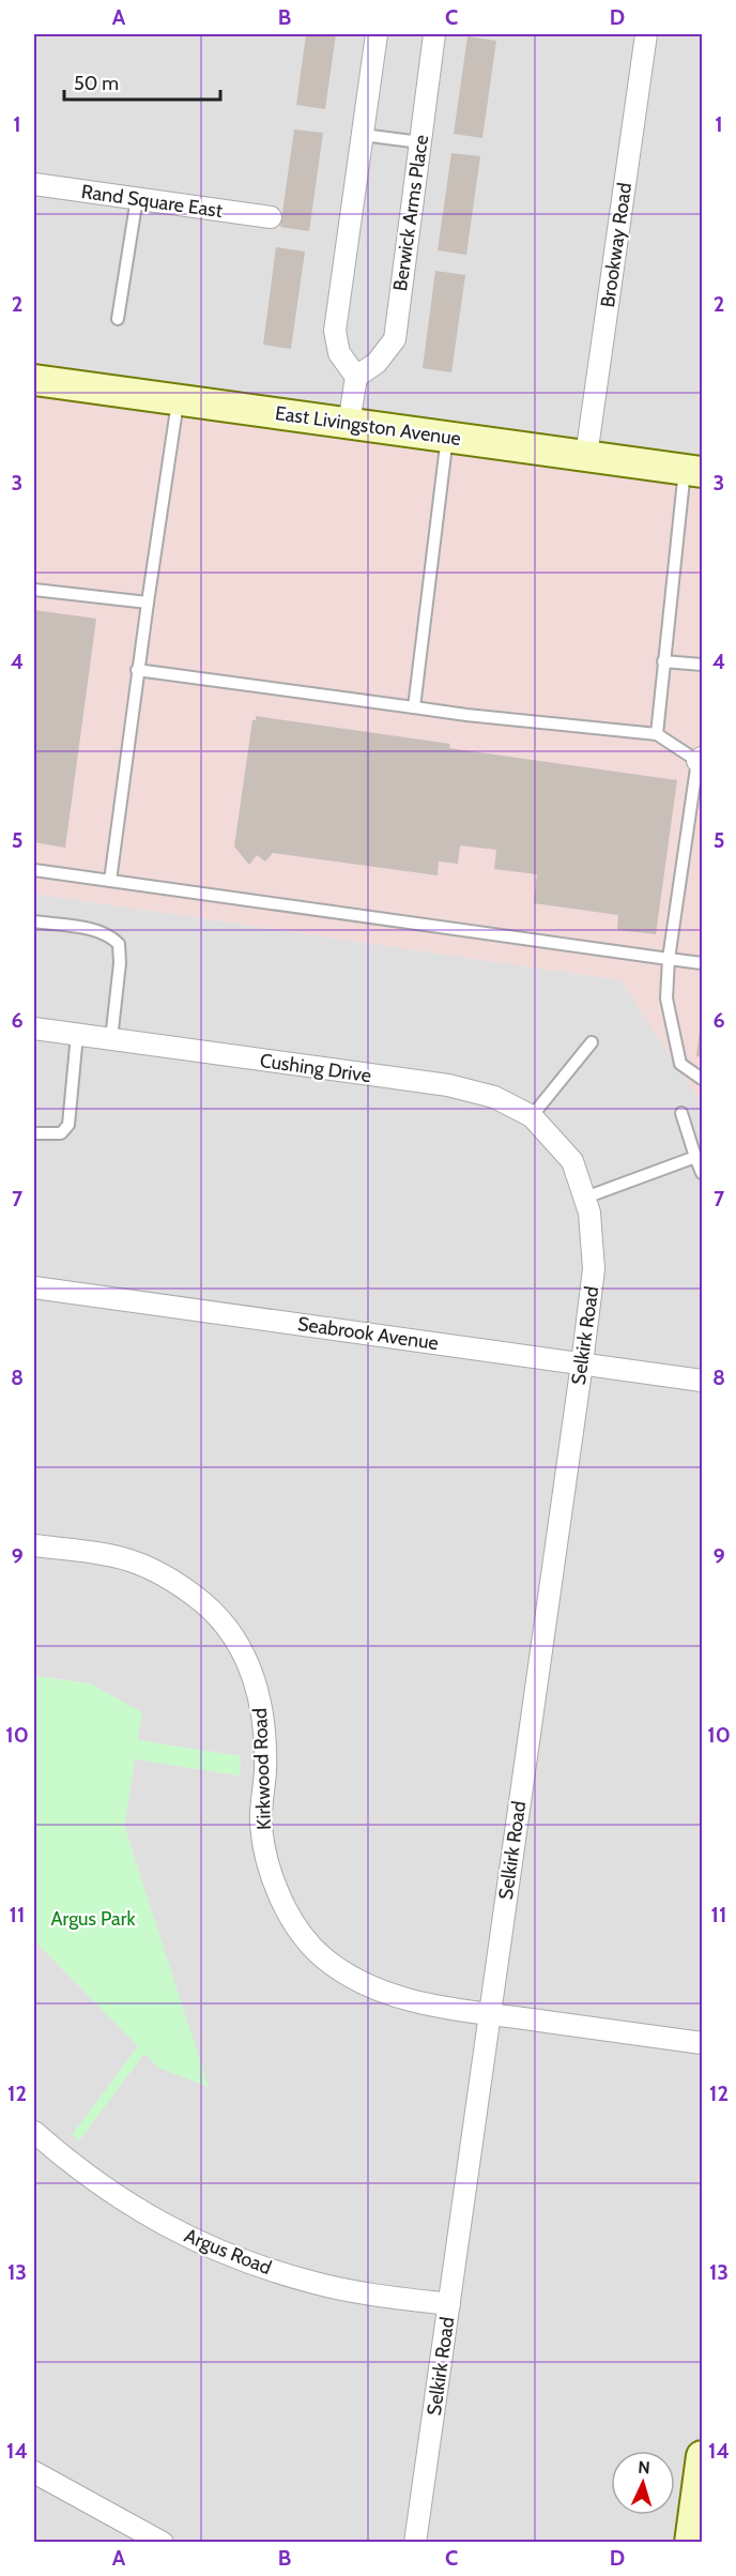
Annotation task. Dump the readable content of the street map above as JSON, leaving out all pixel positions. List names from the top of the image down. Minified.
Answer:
{"streets":{"main road":["East Livingston Avenue"],"street":["Rand Square East","Berwick Arms Place","Brookway Road","Cushing Drive","Seabrook Avenue","Selkirk Road","Kirkwood Road","Argus Road"]},"crossings":[["Brookway Road","East Livingston Avenue"],["Cushing Drive","Selkirk Road"],["Seabrook Avenue","Selkirk Road"],["Selkirk Road","Kirkwood Road"],["Selkirk Road","Argus Road"]],"parks":["Argus Park"],"scale_bar":"50 m","north":"top","grid":{"columns":["A","B","C","D"],"rows":["1","2","3","4","5","6","7","8","9","10","11","12","13","14"]}}
